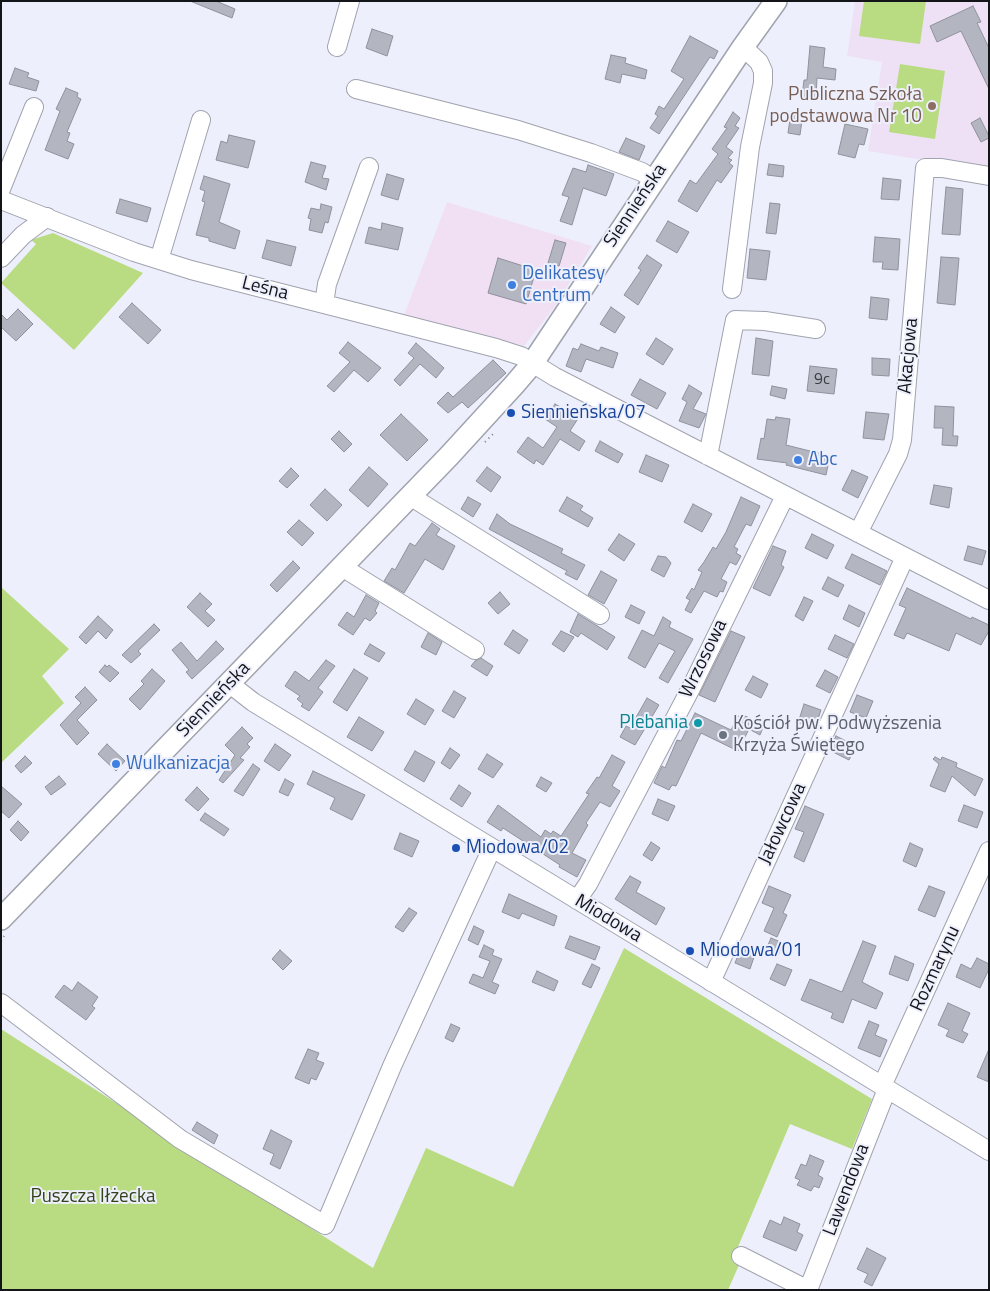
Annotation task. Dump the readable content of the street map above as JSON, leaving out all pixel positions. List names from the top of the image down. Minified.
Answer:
{"streets":{"main road":["Siennieńska"],"street":["Leśna","Akacjowa","Wrzosowa","Jałowcowa","Miodowa","Rozmarynu","Lawendowa"]},"crossings":[["Siennieńska","Leśna"],["Siennieńska","Miodowa"],["Wrzosowa","Miodowa"],["Jałowcowa","Miodowa"],["Miodowa","Rozmarynu"],["Miodowa","Lawendowa"],["Rozmarynu","Lawendowa"]],"parks":["Puszcza Iłżecka"],"places":["Publiczna Szkoła podstawowa Nr 10","Delikatesy Centrum","Siennieńska/07","Abc","Plebania","Kościół pw. Podwyższenia Krzyża Świętego","Wulkanizacja","Miodowa/02","Miodowa/01"],"house_numbers":["9c"]}
